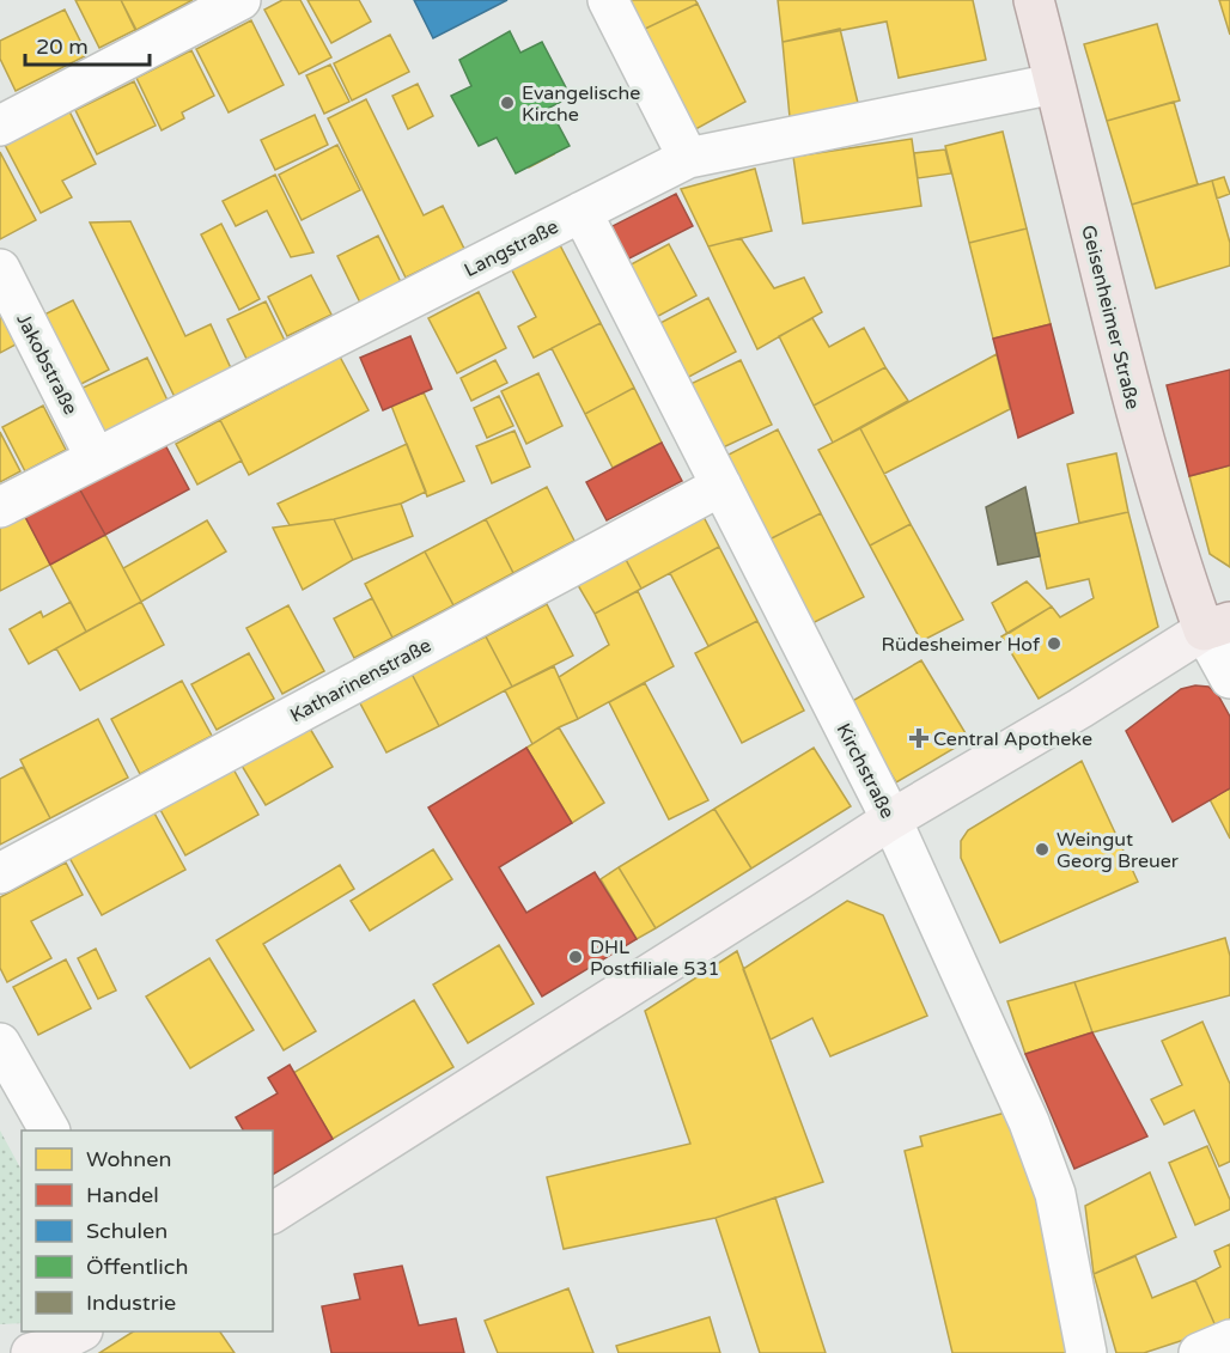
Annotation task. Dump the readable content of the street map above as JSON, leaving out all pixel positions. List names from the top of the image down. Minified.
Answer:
{"streets":{"main road":["Geisenheimer Straße"],"street":["Langstraße","Jakobstraße","Katharinenstraße","Kirchstraße"]},"crossings":[["Langstraße","Geisenheimer Straße"],["Langstraße","Jakobstraße"],["Langstraße","Kirchstraße"],["Katharinenstraße","Kirchstraße"]],"places":{"other":["Evangelische Kirche","Rüdesheimer Hof","Weingut Georg Breuer","DHL Postfiliale 531"],"health":["Central Apotheke"]},"legend":["Wohnen","Handel","Schulen","Öffentlich","Industrie"],"scale_bar":"20 m"}
